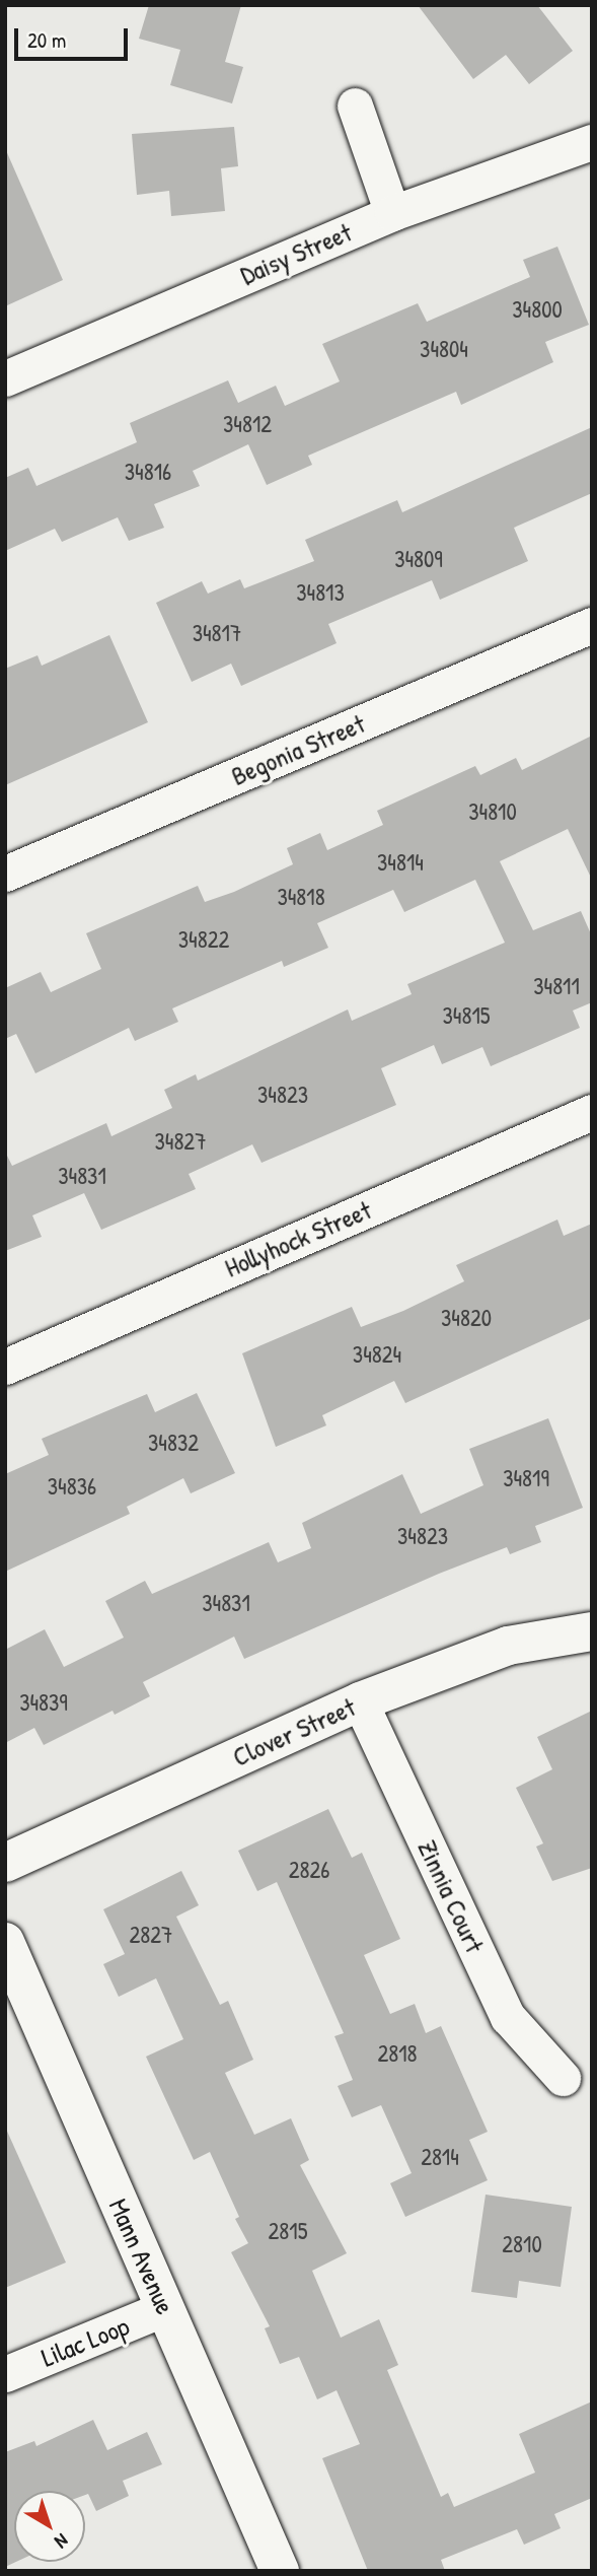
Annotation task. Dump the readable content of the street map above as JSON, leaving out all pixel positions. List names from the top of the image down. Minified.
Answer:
{"streets":{"street":["Daisy Street","Begonia Street","Hollyhock Street","Clover Street","Zinnia Court","Mann Avenue","Lilac Loop"]},"crossings":[["Clover Street","Zinnia Court"],["Mann Avenue","Lilac Loop"]],"house_numbers":["34800","34804","34812","34816","34809","34813","34817","34810","34814","34818","34822","34811","34815","34823","34827","34831","34820","34824","34832","34819","34836","34823","34831","34839","2826","2827","2818","2814","2815","2810"],"scale_bar":"20 m","north":"bottom right"}
